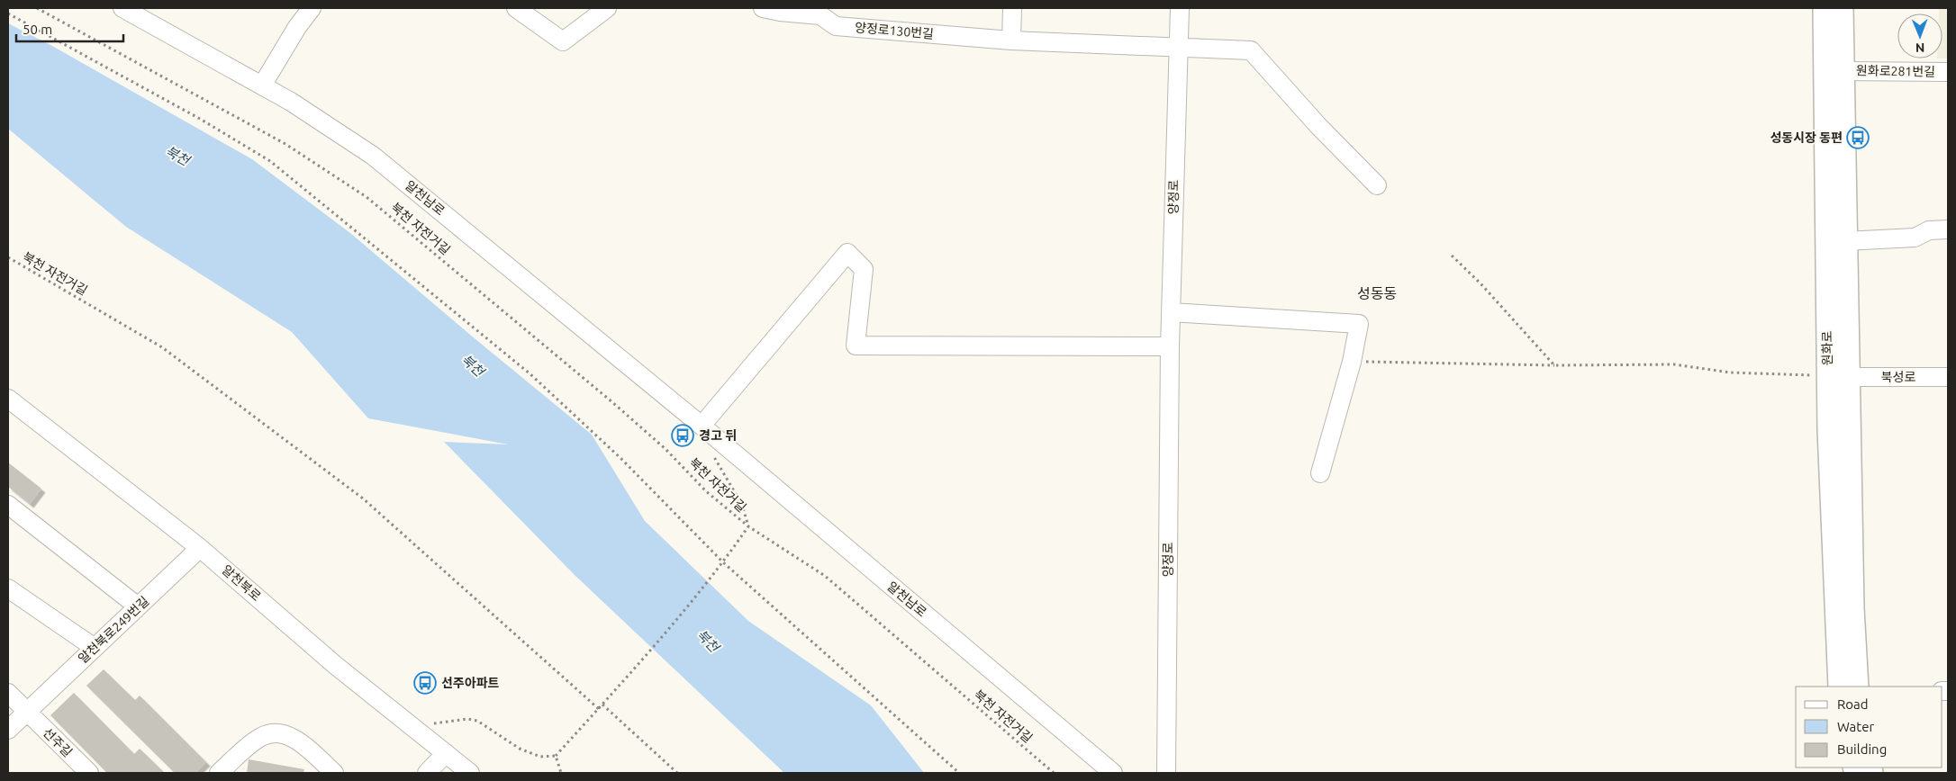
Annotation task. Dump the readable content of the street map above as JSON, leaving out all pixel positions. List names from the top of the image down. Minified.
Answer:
{"streets":{"main road":["원화로"],"street":["양정로130번길","원화로281번길","양정로","알천남로","북성로","알천북로","알천북로249번길","선주길"],"path":["북천 자전거길"]},"crossings":[["양정로130번길","양정로"],["원화로281번길","원화로"],["원화로","북성로"],["알천북로","알천북로249번길"],["알천북로249번길","선주길"]],"districts":["성동동"],"water":["북천"],"places":{"bus stop":["성동시장 동편","경고 뒤","선주아파트"]},"legend":["Road","Water","Building"],"scale_bar":"50 m","north":"bottom"}
